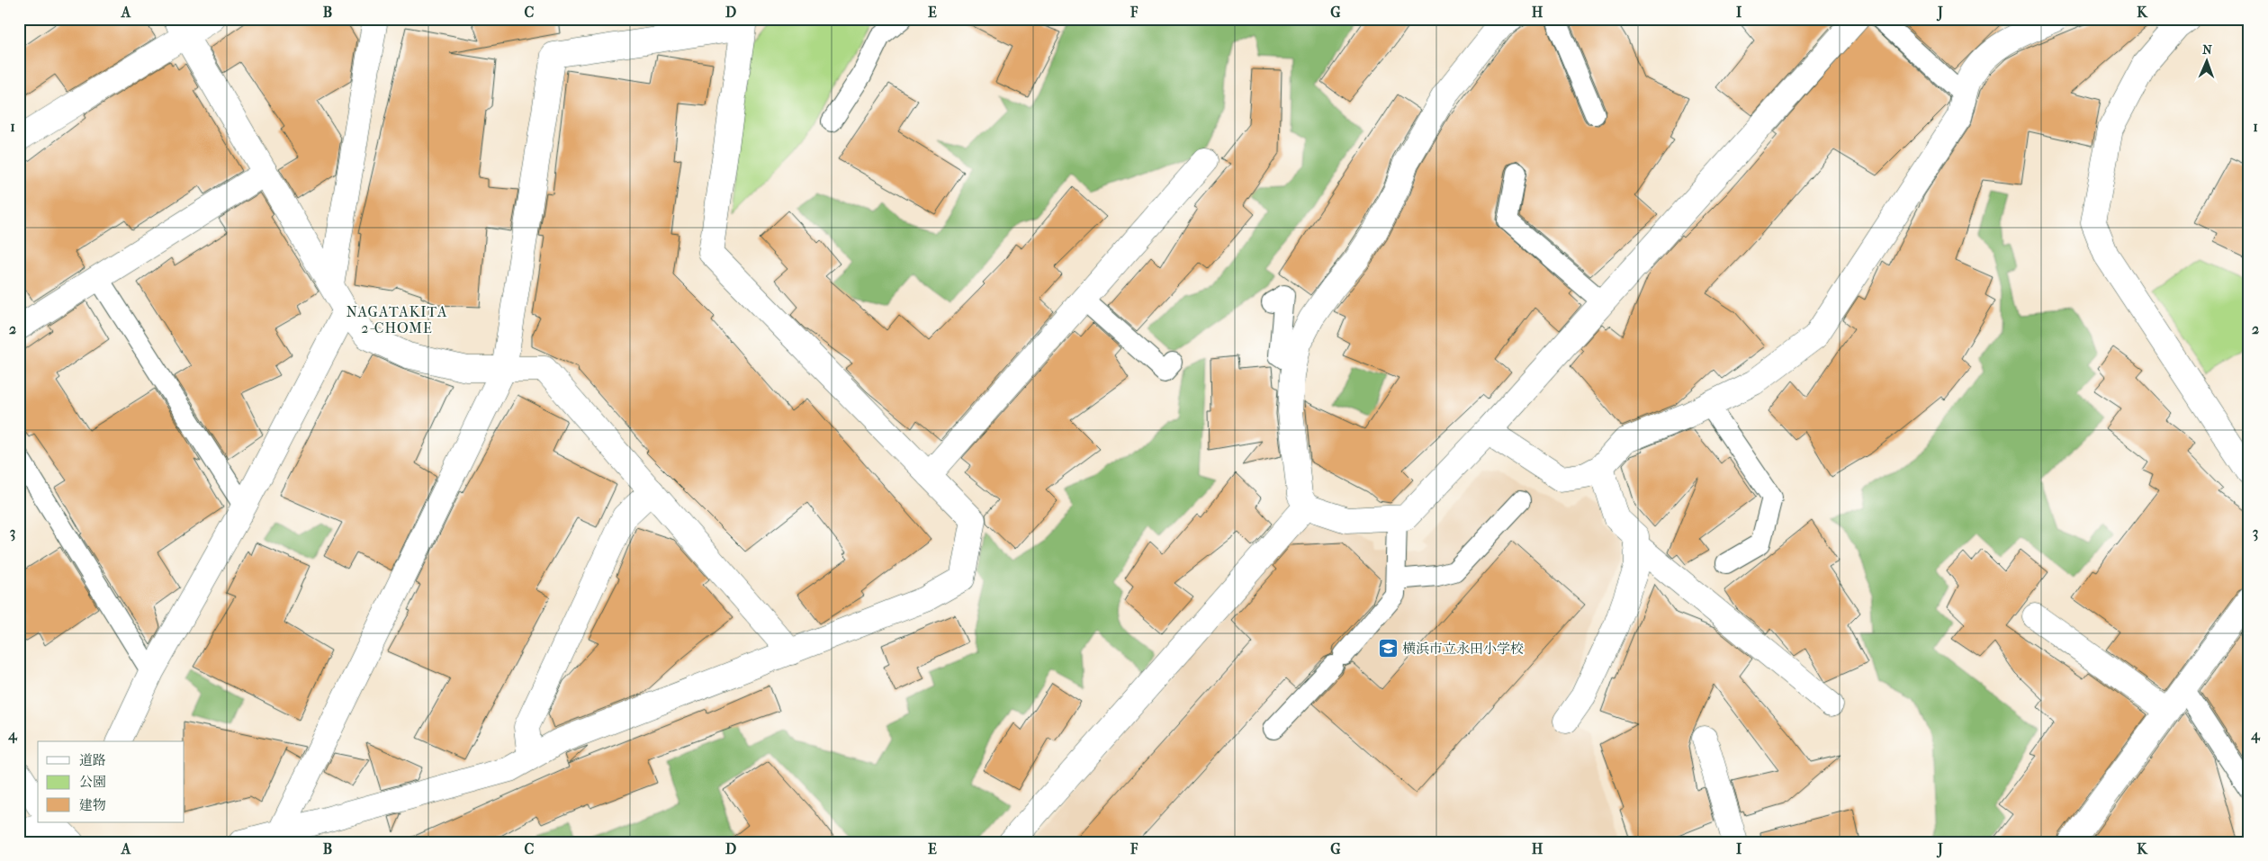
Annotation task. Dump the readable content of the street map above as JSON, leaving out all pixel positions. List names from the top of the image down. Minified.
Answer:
{"districts":["NAGATAKITA 2-CHOME"],"places":{"school or university":["横浜市立永田小学校"]},"legend":["道路","公園","建物"],"north":"top","grid":{"columns":["A","B","C","D","E","F","G","H","I","J","K"],"rows":["1","2","3","4"]}}
